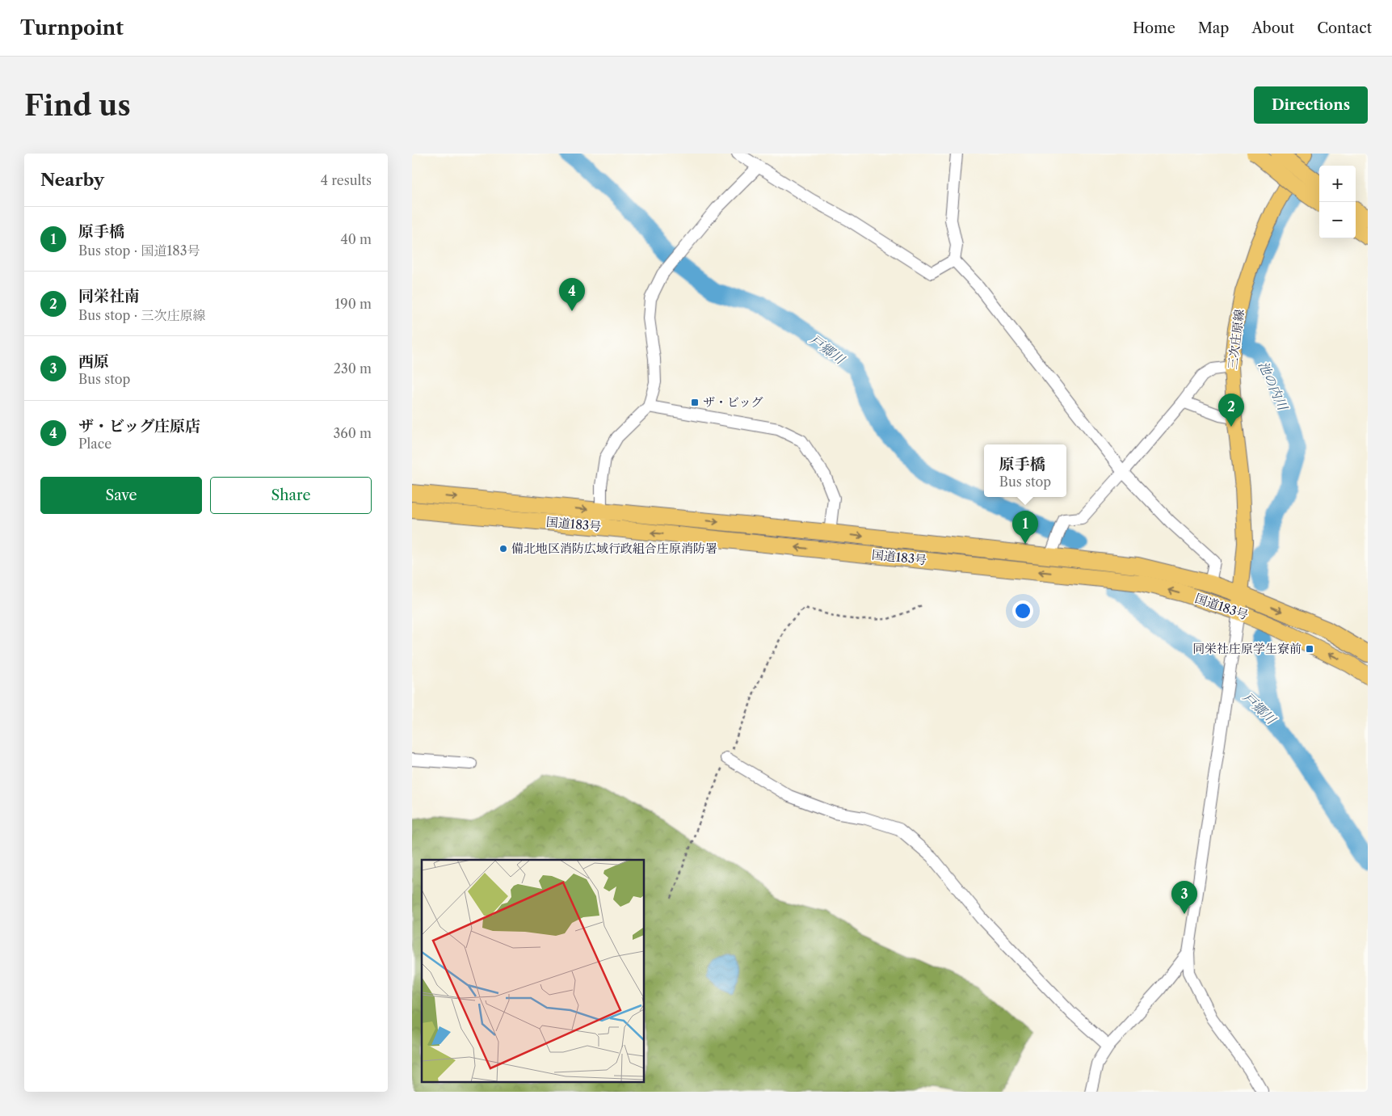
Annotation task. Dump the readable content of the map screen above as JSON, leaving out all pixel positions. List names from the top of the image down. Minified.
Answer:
{"streets":{"highway":["国道183号"],"main road":["三次庄原線"]},"crossings":[["三次庄原線","国道183号"]],"water":["戸郷川","池の内川"],"places":{"transit":["ザ・ビッグ","同栄社庄原学生寮前"],"other":["備北地区消防広域行政組合庄原消防署"]},"page":{"header":"Turnpoint","nav":["Home","Map","About","Contact"],"buttons":["Directions",["Save","Share"]],"title":"Find us","heading":["Nearby","4 results"],"map_buttons":["+","−"],"list":[{"mark":"1","name":"原手橋","note":"Bus stop · 国道183号","value":"40 m"},{"mark":"2","name":"同栄社南","note":"Bus stop · 三次庄原線","value":"190 m"},{"mark":"3","name":"西原","note":"Bus stop","value":"230 m"},{"mark":"4","name":"ザ・ビッグ庄原店","note":"Place","value":"360 m"}],"pins":["4","2","1","3"],"popup":["原手橋","Bus stop"]}}
